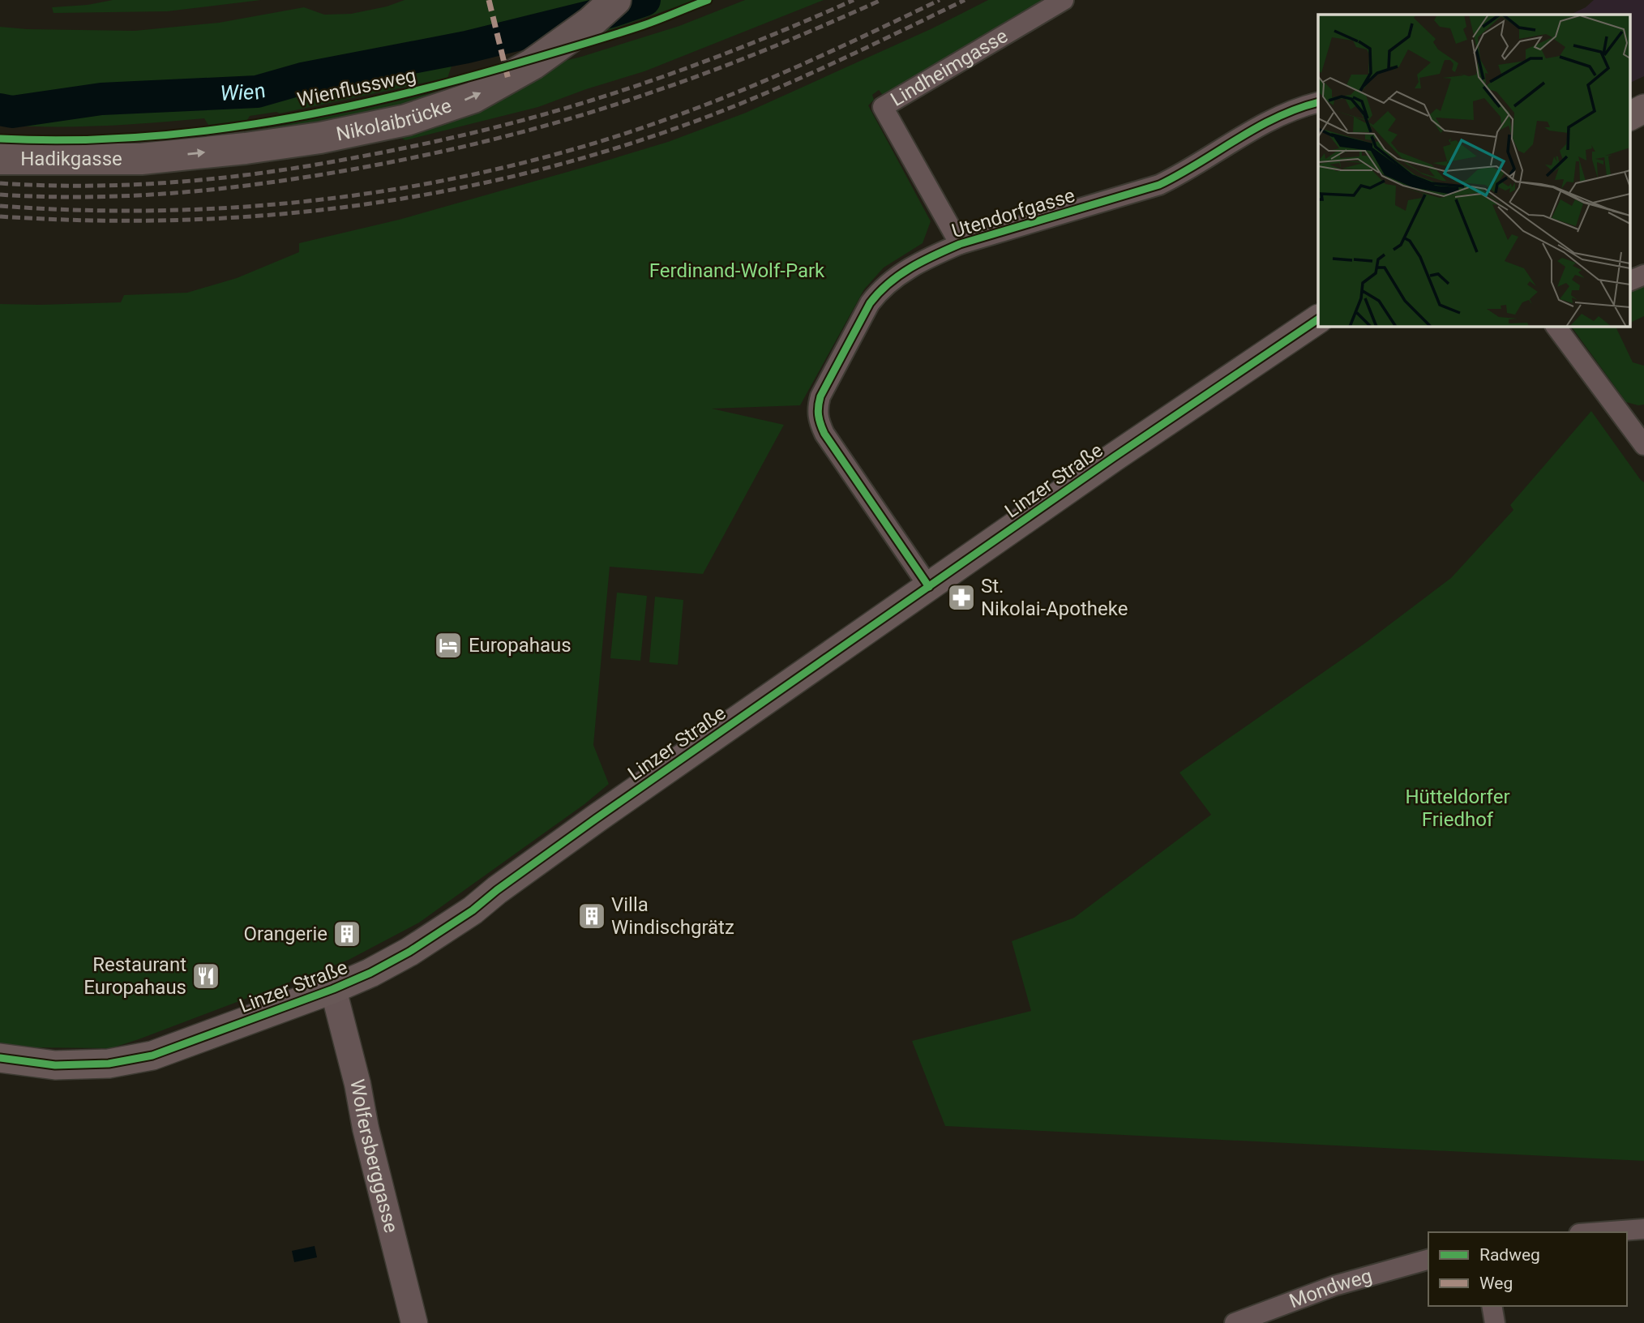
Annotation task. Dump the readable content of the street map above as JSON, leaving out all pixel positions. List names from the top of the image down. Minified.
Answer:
{"streets":{"main road":["Nikolaibrücke","Hadikgasse","Linzer Straße"],"street":["Lindheimgasse","Utendorfgasse","Wolfersberggasse","Mondweg"],"cycle path":["Wienflussweg"]},"crossings":[["Lindheimgasse","Utendorfgasse"],["Nikolaibrücke","Hadikgasse"],["Utendorfgasse","Linzer Straße"],["Linzer Straße","Wolfersberggasse"]],"one_way":["Nikolaibrücke"],"water":["Wien"],"parks":["Ferdinand-Wolf-Park","Hütteldorfer Friedhof"],"places":{"pharmacy":["St. Nikolai-Apotheke"],"hotel":["Europahaus"],"building":["Villa Windischgrätz","Orangerie"],"restaurant":["Restaurant Europahaus"]},"legend":["Radweg","Weg"]}
